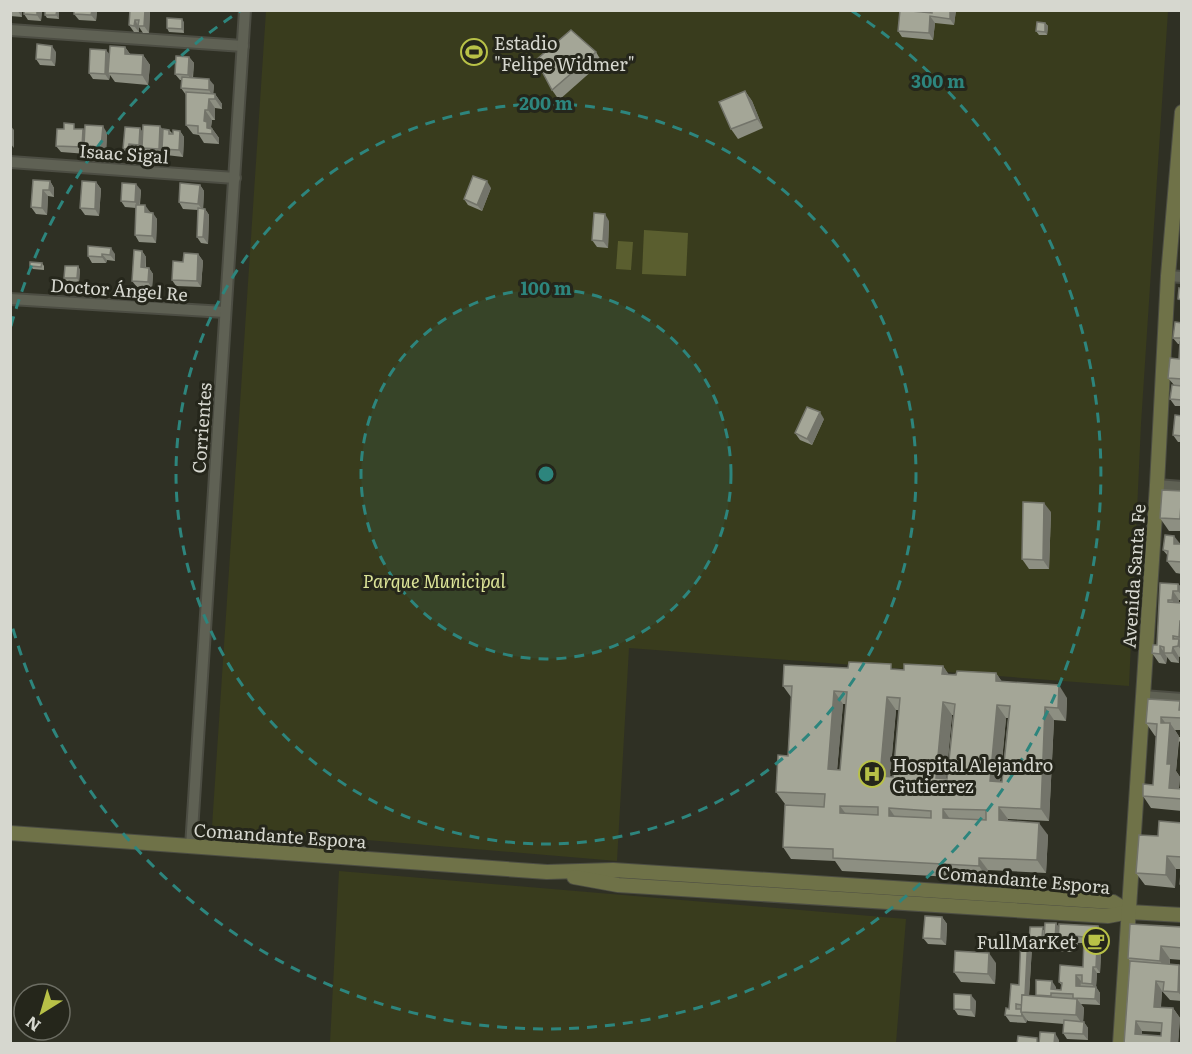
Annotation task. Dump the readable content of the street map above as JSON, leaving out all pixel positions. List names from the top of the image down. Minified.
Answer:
{"streets":{"street":["Isaac Sigal","Doctor Ángel Re","Corrientes","Avenida Santa Fe","Comandante Espora"]},"crossings":[["Isaac Sigal","Corrientes"],["Doctor Ángel Re","Corrientes"],["Corrientes","Comandante Espora"],["Avenida Santa Fe","Comandante Espora"]],"parks":["Parque Municipal"],"places":{"sports":["Estadio \"Felipe Widmer\""],"hospital":["Hospital Alejandro Gutierrez"],"cafe":["FullMarKet"]},"north":"bottom left","rings":["300 m","200 m","100 m"]}
